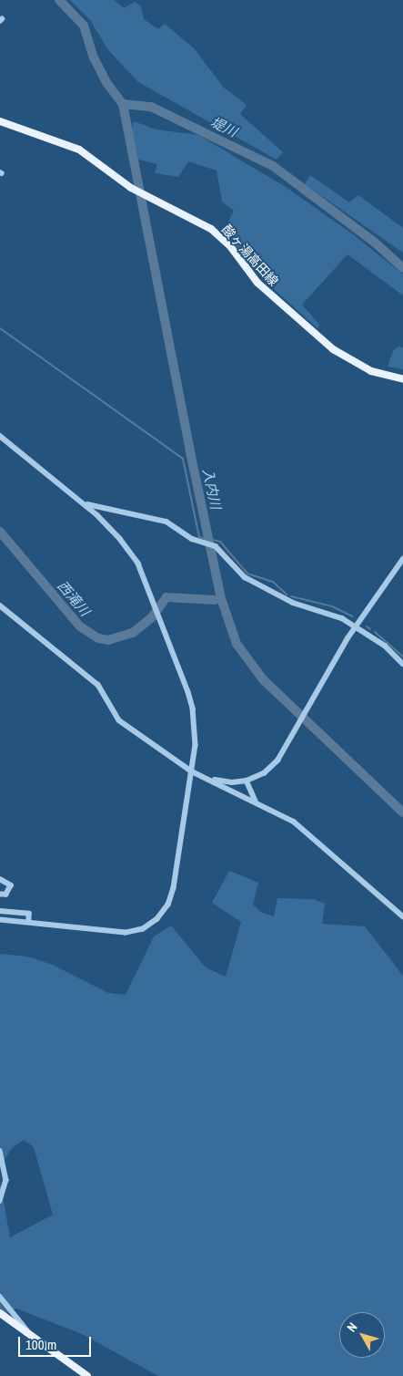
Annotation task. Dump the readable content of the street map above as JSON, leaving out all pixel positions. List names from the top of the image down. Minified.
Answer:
{"streets":{"main road":["酸ヶ湯高田線"]},"water":["堤川","入内川","西滝川"],"scale_bar":"100 m","north":"top left"}
